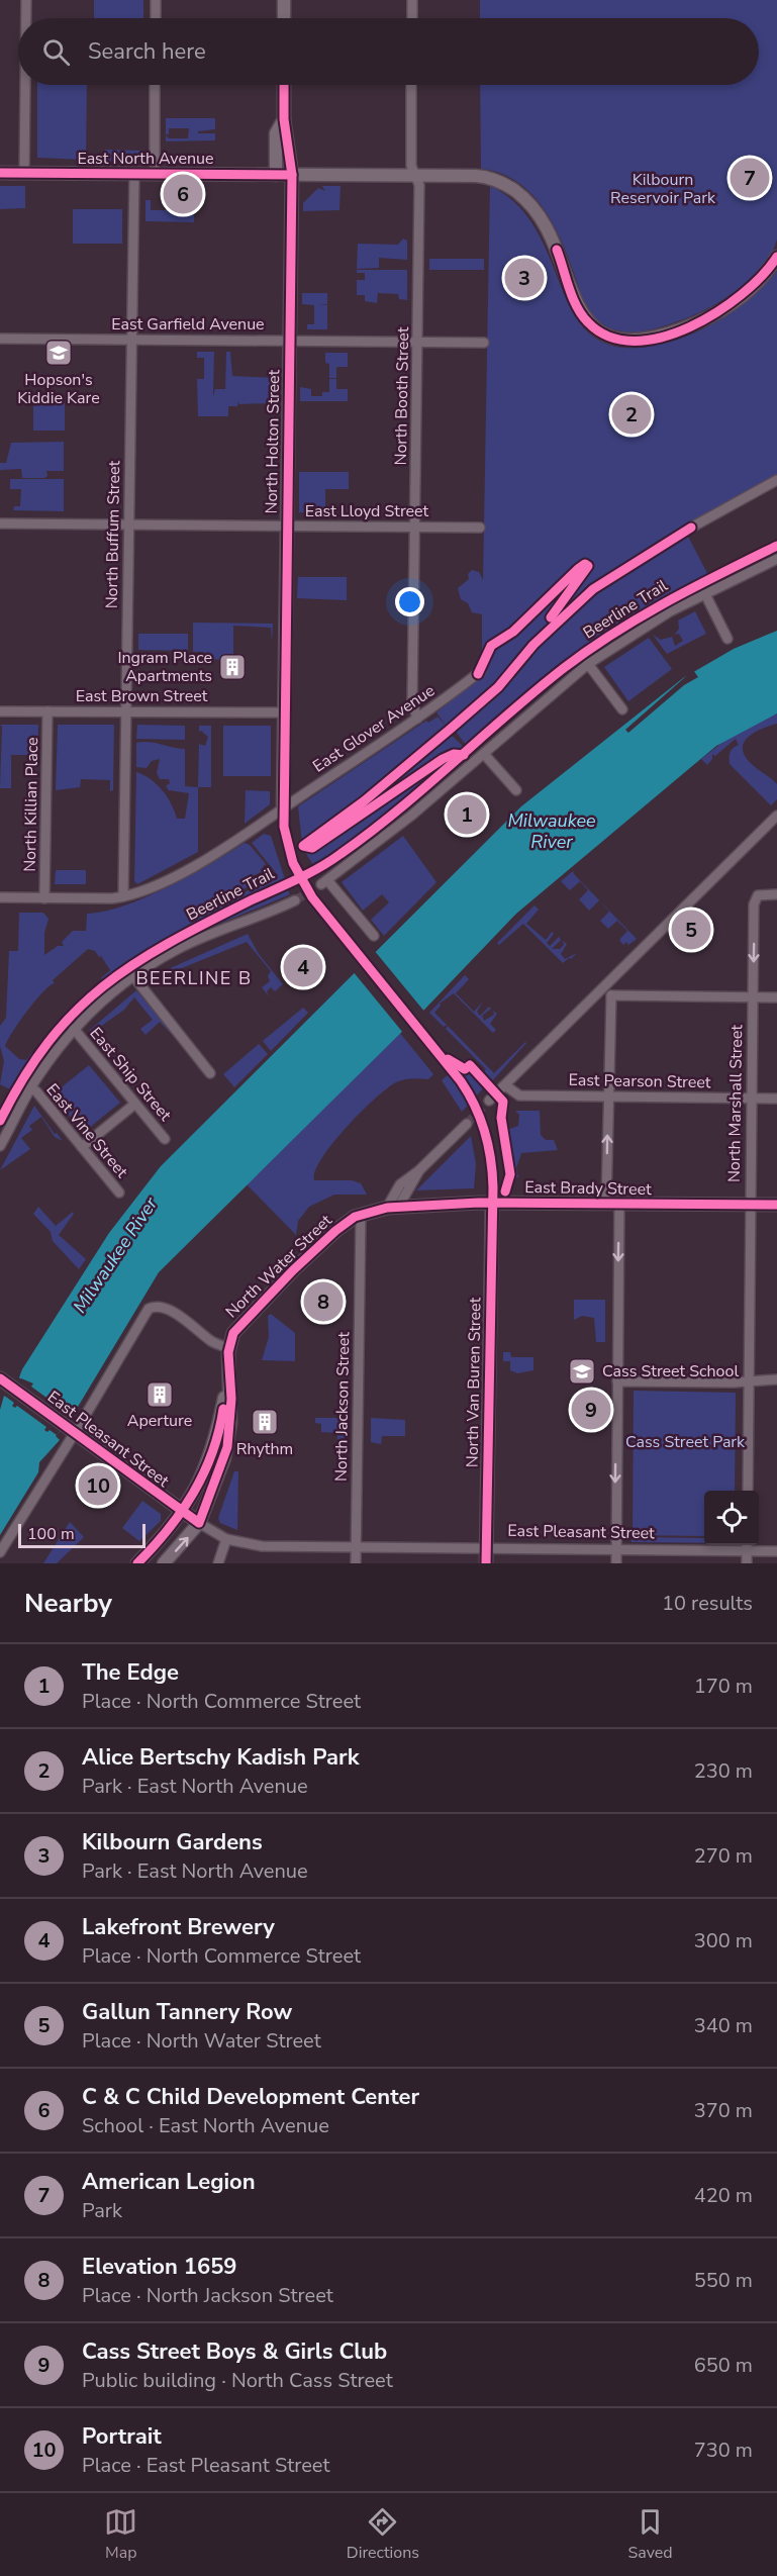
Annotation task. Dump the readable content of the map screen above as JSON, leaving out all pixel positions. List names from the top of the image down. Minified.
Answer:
{"streets":{"main road":["East North Avenue","North Holton Street","East Brady Street","North Water Street","North Van Buren Street","East Pleasant Street"],"street":["East Garfield Avenue","North Booth Street","East Lloyd Street","North Buffum Street","East Brown Street","East Glover Avenue","North Killian Place","East Ship Street","East Pearson Street","North Marshall Street","East Vine Street","North Jackson Street"],"cycle path":["Beerline Trail"]},"crossings":[["East North Avenue","North Booth Street"],["East North Avenue","North Holton Street"],["East North Avenue","North Buffum Street"],["East Garfield Avenue","North Booth Street"],["East Garfield Avenue","North Holton Street"],["East Garfield Avenue","North Buffum Street"],["North Booth Street","East Lloyd Street"],["North Booth Street","East Glover Avenue"],["North Holton Street","East Lloyd Street"],["North Holton Street","East Brown Street"],["North Holton Street","East Glover Avenue"],["East Lloyd Street","North Buffum Street"],["North Buffum Street","East Brown Street"],["North Buffum Street","East Glover Avenue"],["East Brown Street","North Killian Place"],["East Glover Avenue","North Killian Place"],["East Pearson Street","North Marshall Street"],["North Marshall Street","East Brady Street"],["East Brady Street","North Water Street"],["East Brady Street","North Van Buren Street"],["North Water Street","North Jackson Street"],["North Water Street","East Pleasant Street"],["North Van Buren Street","East Pleasant Street"],["North Jackson Street","East Pleasant Street"]],"districts":["BEERLINE B"],"water":["Milwaukee River"],"parks":["Kilbourn Reservoir Park","Cass Street Park"],"places":{"school or university":["Hopson's Kiddie Kare","Cass Street School"],"building":["Ingram Place Apartments","Aperture","Rhythm"]},"scale_bar":"100 m","page":{"search":"Search here","pins":["7","6","3","2","1","5","4","8","9","10"],"scale":"100 m","heading":["Nearby","10 results"],"list":[{"mark":"1","name":"The Edge","note":"Place · North Commerce Street","value":"170 m"},{"mark":"2","name":"Alice Bertschy Kadish Park","note":"Park · East North Avenue","value":"230 m"},{"mark":"3","name":"Kilbourn Gardens","note":"Park · East North Avenue","value":"270 m"},{"mark":"4","name":"Lakefront Brewery","note":"Place · North Commerce Street","value":"300 m"},{"mark":"5","name":"Gallun Tannery Row","note":"Place · North Water Street","value":"340 m"},{"mark":"6","name":"C & C Child Development Center","note":"School · East North Avenue","value":"370 m"},{"mark":"7","name":"American Legion","note":"Park","value":"420 m"},{"mark":"8","name":"Elevation 1659","note":"Place · North Jackson Street","value":"550 m"},{"mark":"9","name":"Cass Street Boys & Girls Club","note":"Public building · North Cass Street","value":"650 m"},{"mark":"10","name":"Portrait","note":"Place · East Pleasant Street","value":"730 m"}],"nav":["Map","Directions","Saved"]}}
